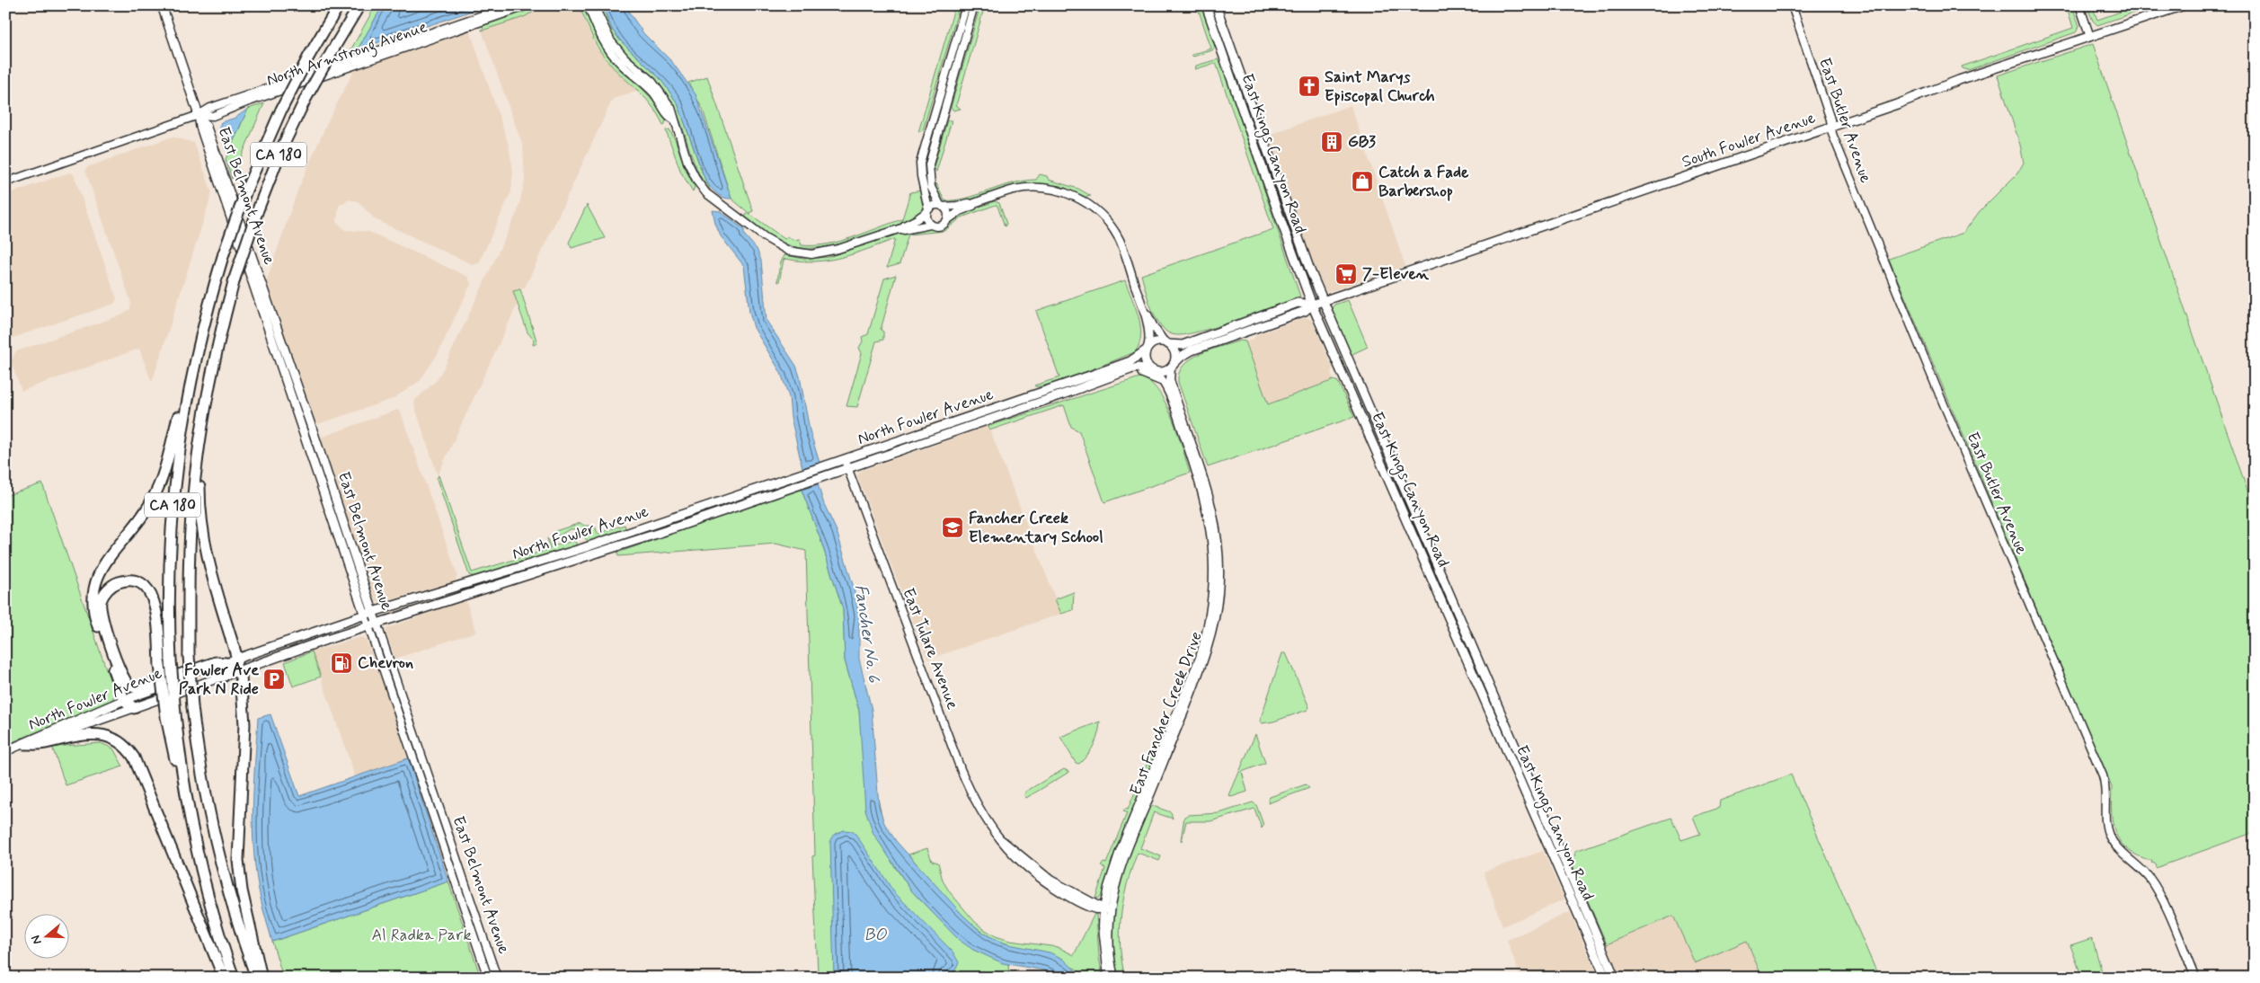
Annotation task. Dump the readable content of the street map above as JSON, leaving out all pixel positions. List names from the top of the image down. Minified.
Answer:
{"streets":{"highway":["CA 180"],"main road":["South Fowler Avenue","East Kings Canyon Road","East Belmont Avenue","North Fowler Avenue"],"street":["North Armstrong Avenue","East Butler Avenue","East Tulare Avenue","East Fancher Creek Drive"]},"crossings":[["North Armstrong Avenue","East Belmont Avenue"],["East Butler Avenue","South Fowler Avenue"],["South Fowler Avenue","East Kings Canyon Road"],["East Belmont Avenue","North Fowler Avenue"],["North Fowler Avenue","East Tulare Avenue"],["North Fowler Avenue","East Fancher Creek Drive"],["East Tulare Avenue","East Fancher Creek Drive"]],"water":["Fancher No. 6","BO"],"parks":["Al Radka Park"],"places":{"church":["Saint Marys Episcopal Church"],"building":["GB3"],"shop":["Catch a Fade Barbershop"],"supermarket":["7-Eleven"],"school or university":["Fancher Creek Elementary School"],"fuel station":["Chevron"],"parking":["Fowler Ave Park N Ride"]},"north":"left"}
